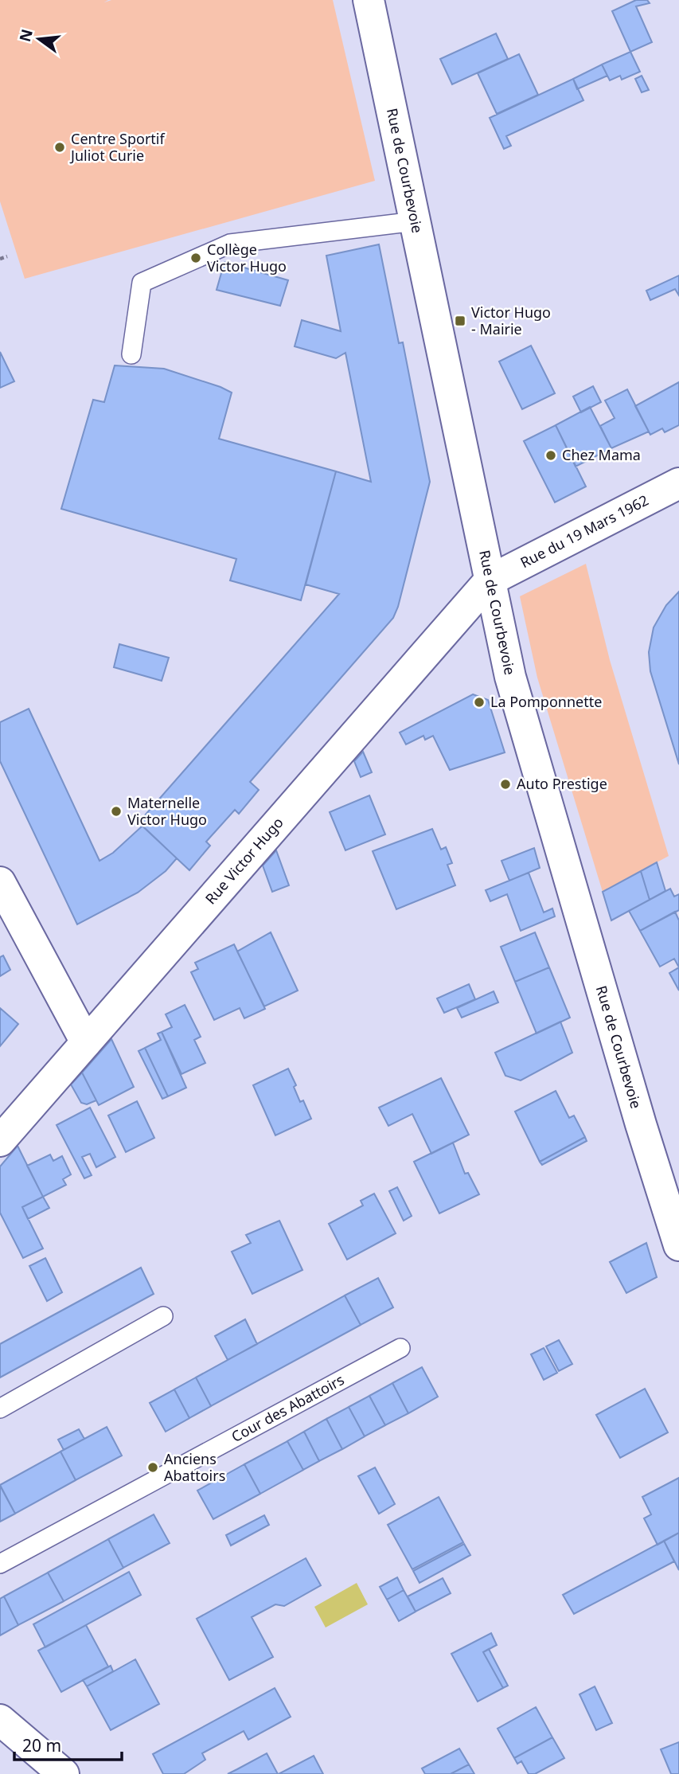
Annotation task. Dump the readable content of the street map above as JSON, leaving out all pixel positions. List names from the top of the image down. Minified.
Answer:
{"streets":{"street":["Rue de Courbevoie","Rue du 19 Mars 1962","Rue Victor Hugo"],"lane":["Cour des Abattoirs"]},"crossings":[["Rue de Courbevoie","Rue du 19 Mars 1962"],["Rue de Courbevoie","Rue Victor Hugo"],["Rue du 19 Mars 1962","Rue Victor Hugo"]],"places":{"other":["Centre Sportif Juliot Curie","Collège Victor Hugo","Chez Mama","La Pomponnette","Auto Prestige","Maternelle Victor Hugo","Anciens Abattoirs"],"transit":["Victor Hugo - Mairie"]},"scale_bar":"20 m","north":"left"}
